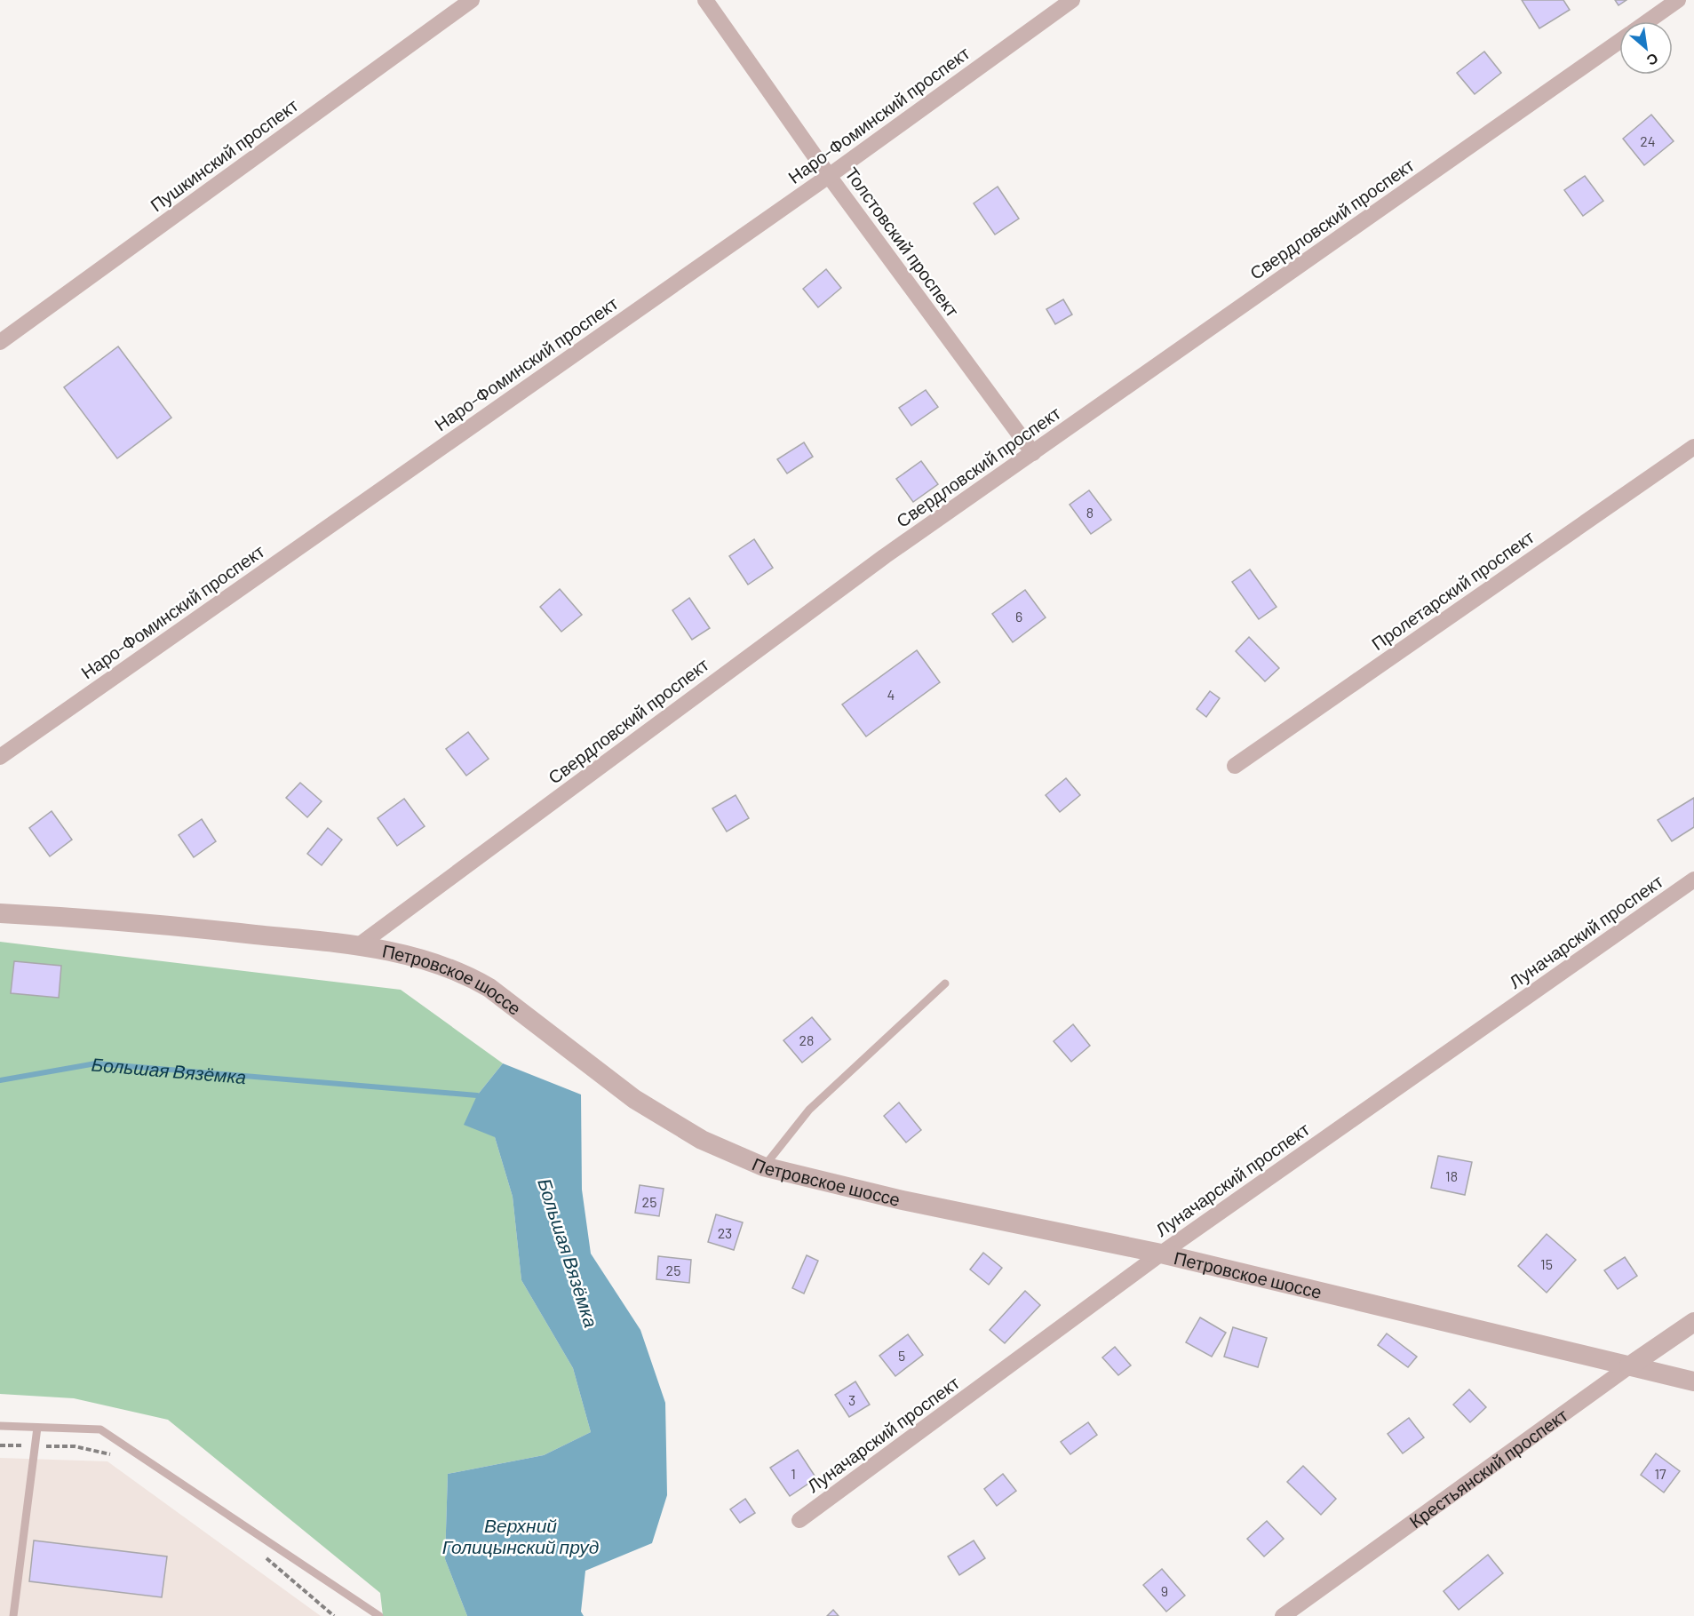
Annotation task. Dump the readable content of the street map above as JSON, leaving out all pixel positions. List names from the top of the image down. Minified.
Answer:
{"streets":{"street":["Наро-Фоминский проспект","Пушкинский проспект","Свердловский проспект","Толстовский проспект","Пролетарский проспект","Луначарский проспект","Петровское шоссе","Крестьянский проспект"]},"crossings":[["Наро-Фоминский проспект","Толстовский проспект"],["Свердловский проспект","Толстовский проспект"],["Свердловский проспект","Петровское шоссе"],["Луначарский проспект","Петровское шоссе"],["Петровское шоссе","Крестьянский проспект"]],"water":["Большая Вязёмка","Верхний Голицынский пруд"],"house_numbers":["24","8","6","4","28","18","25","23","15","25","5","3","1","17","9"],"north":"bottom right"}
